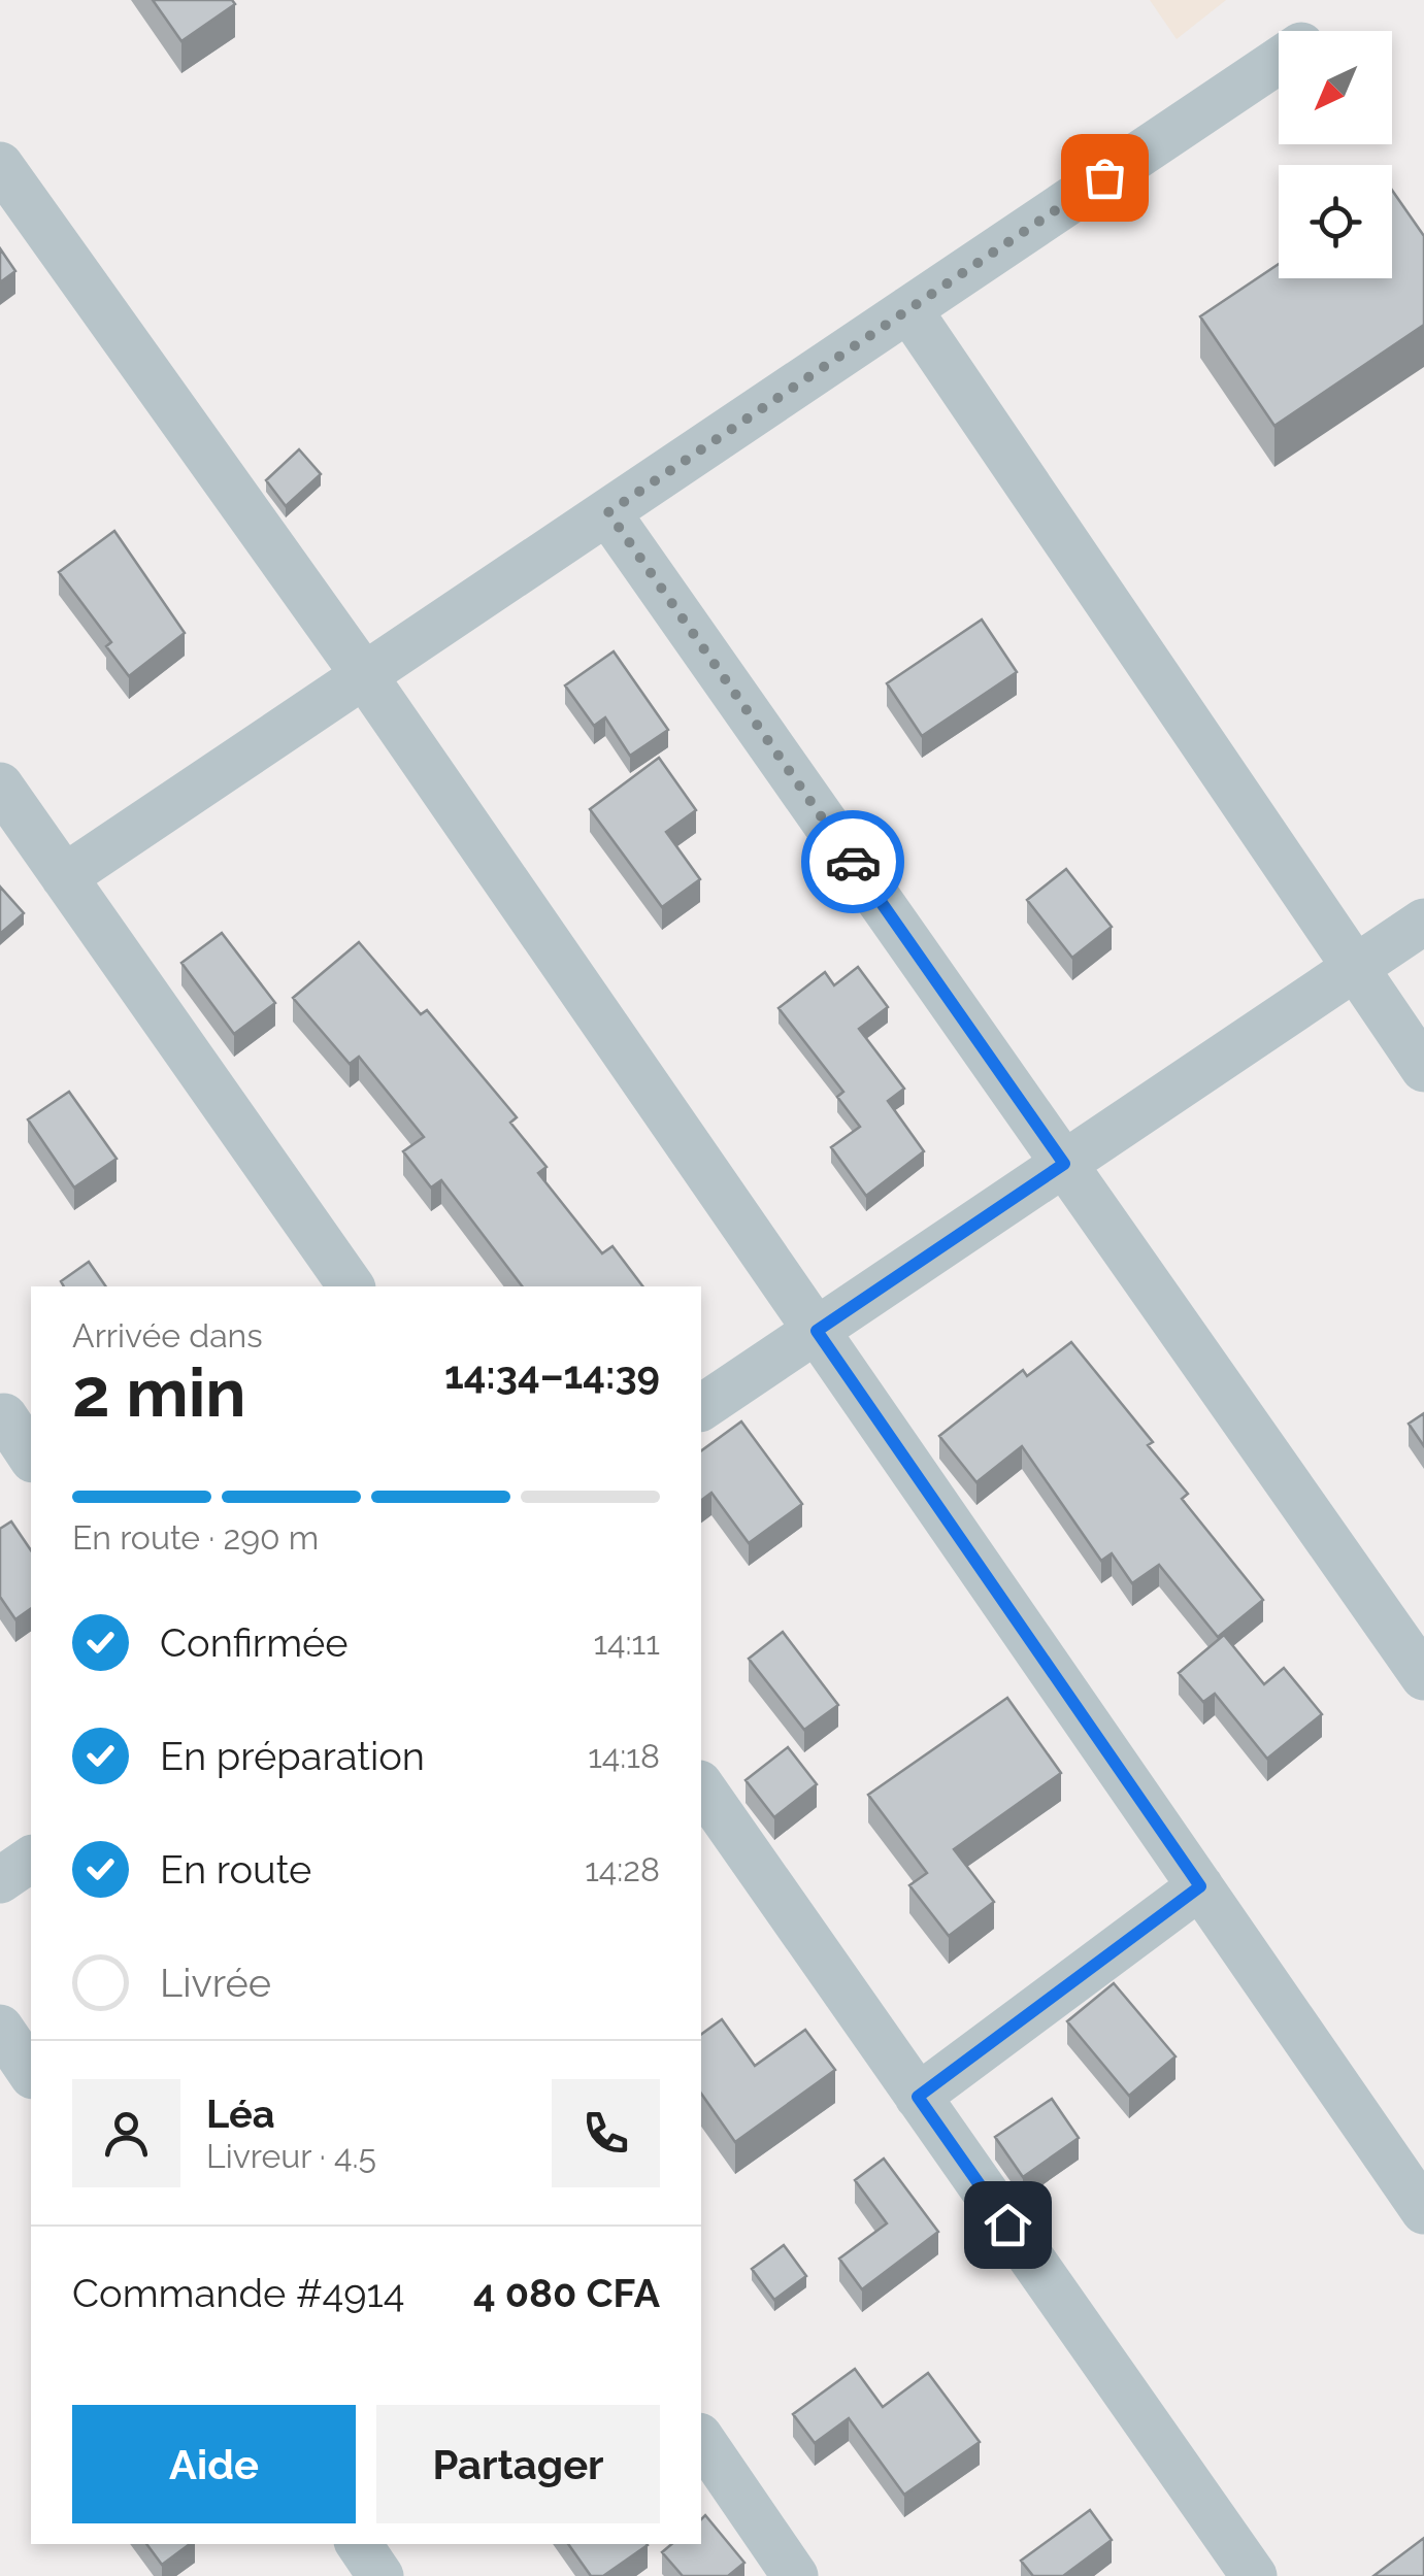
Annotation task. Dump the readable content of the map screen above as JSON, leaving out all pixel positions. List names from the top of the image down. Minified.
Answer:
{"north":"bottom left","page":{"heading":["2 min","Arrivée dans","14:34–14:39"],"panel":["Léa","Livreur · 4.5","Commande #4914","4 080 CFA"],"bar":"En route · 290 m","list":[["Confirmée","14:11"],["En préparation","14:18"],["En route","14:28"],"Livrée"],"buttons":["Aide","Partager"]}}
